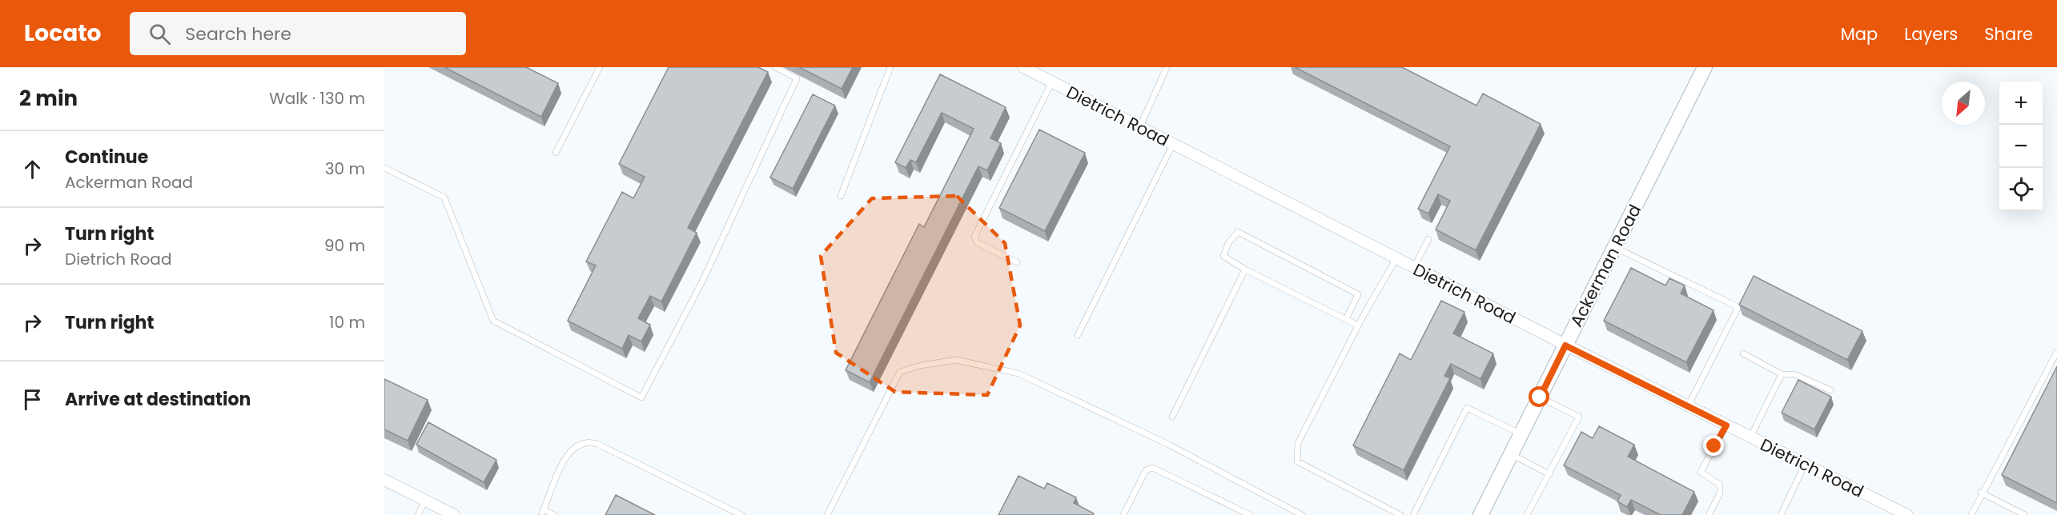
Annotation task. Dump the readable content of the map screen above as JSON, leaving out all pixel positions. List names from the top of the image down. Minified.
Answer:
{"streets":{"street":["Dietrich Road","Ackerman Road"]},"crossings":[["Dietrich Road","Ackerman Road"]],"north":"bottom left","page":{"header":"Locato","search":"Search here","nav":["Map","Layers","Share"],"heading":["2 min","Walk · 130 m"],"map_buttons":["+","−"],"list":[["Continue","Ackerman Road","30 m"],["Turn right","Dietrich Road","90 m"],["Turn right","10 m"],"Arrive at destination"]}}
